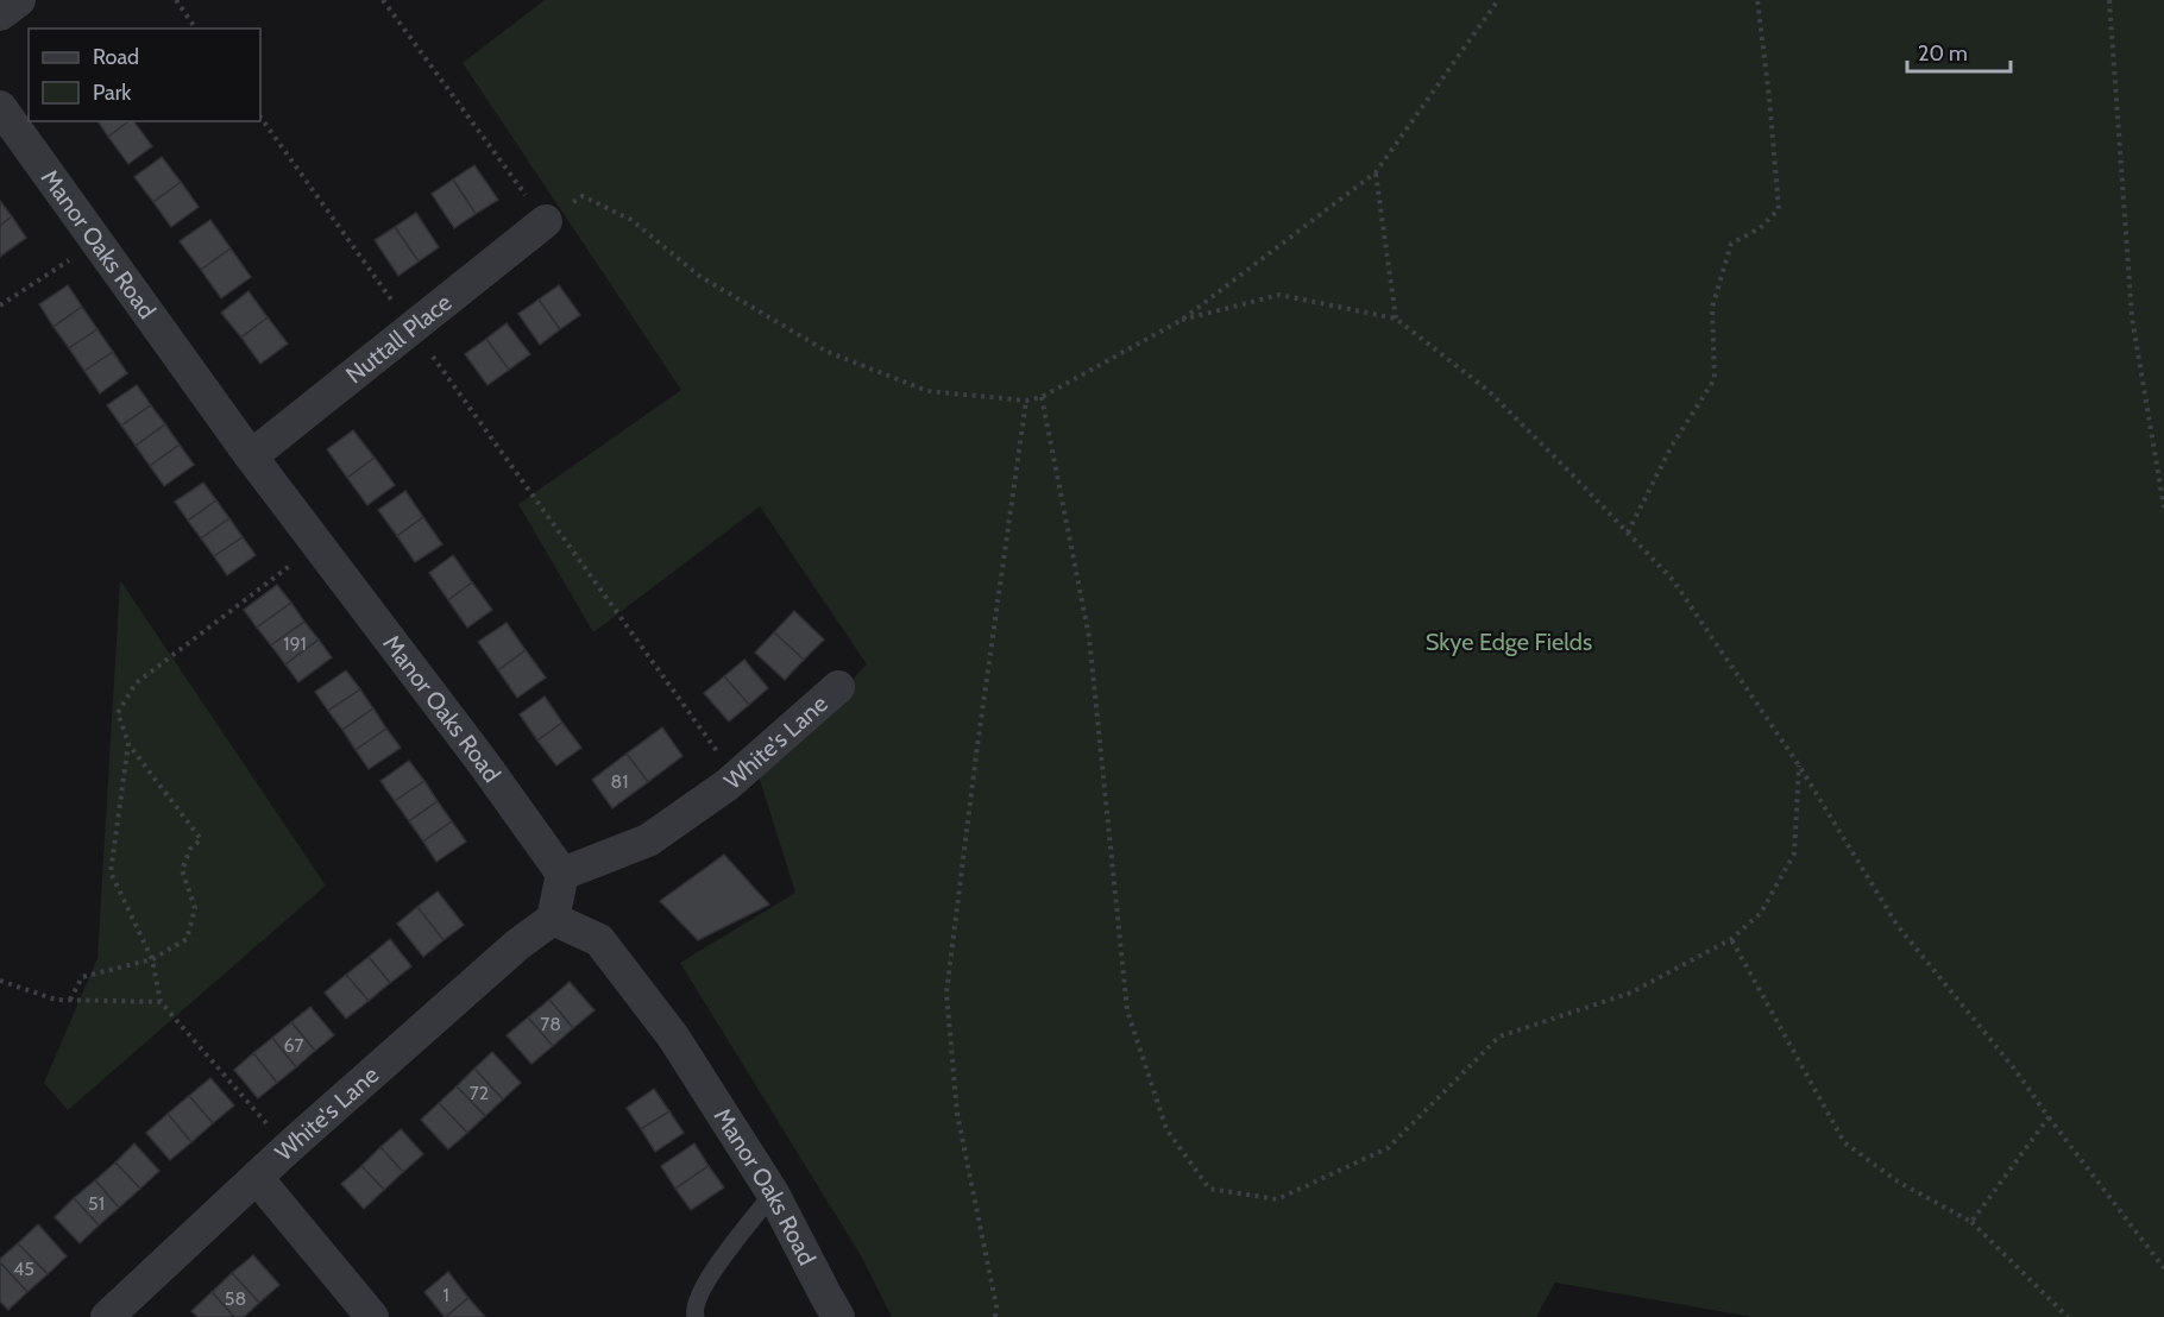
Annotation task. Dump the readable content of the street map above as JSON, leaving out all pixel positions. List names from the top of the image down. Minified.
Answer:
{"streets":{"street":["Manor Oaks Road","Nuttall Place","White's Lane"]},"crossings":[["Manor Oaks Road","Nuttall Place"],["Manor Oaks Road","White's Lane"]],"parks":["Skye Edge Fields"],"house_numbers":["191","81","78","67","72","51","45","1","58"],"legend":["Road","Park"],"scale_bar":"20 m"}
